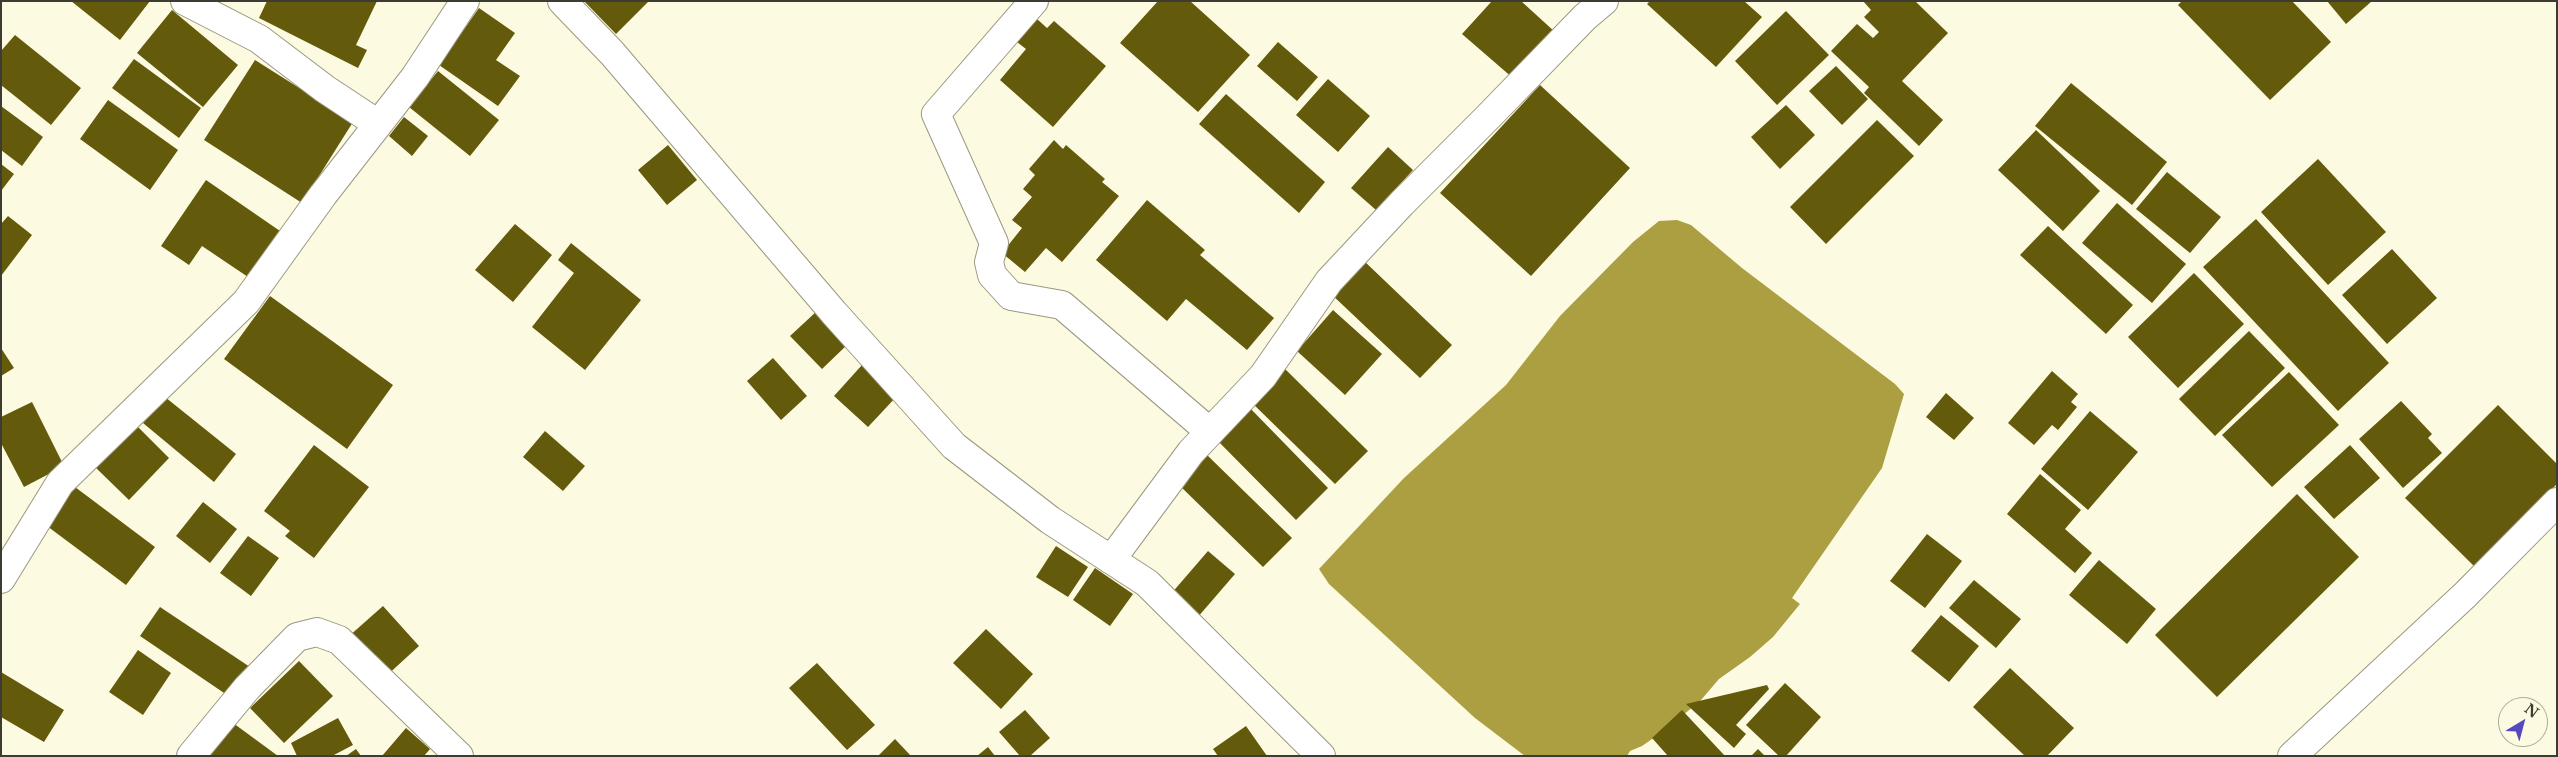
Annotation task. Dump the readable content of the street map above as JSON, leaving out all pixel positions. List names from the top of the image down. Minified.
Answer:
{"north":"top right"}
